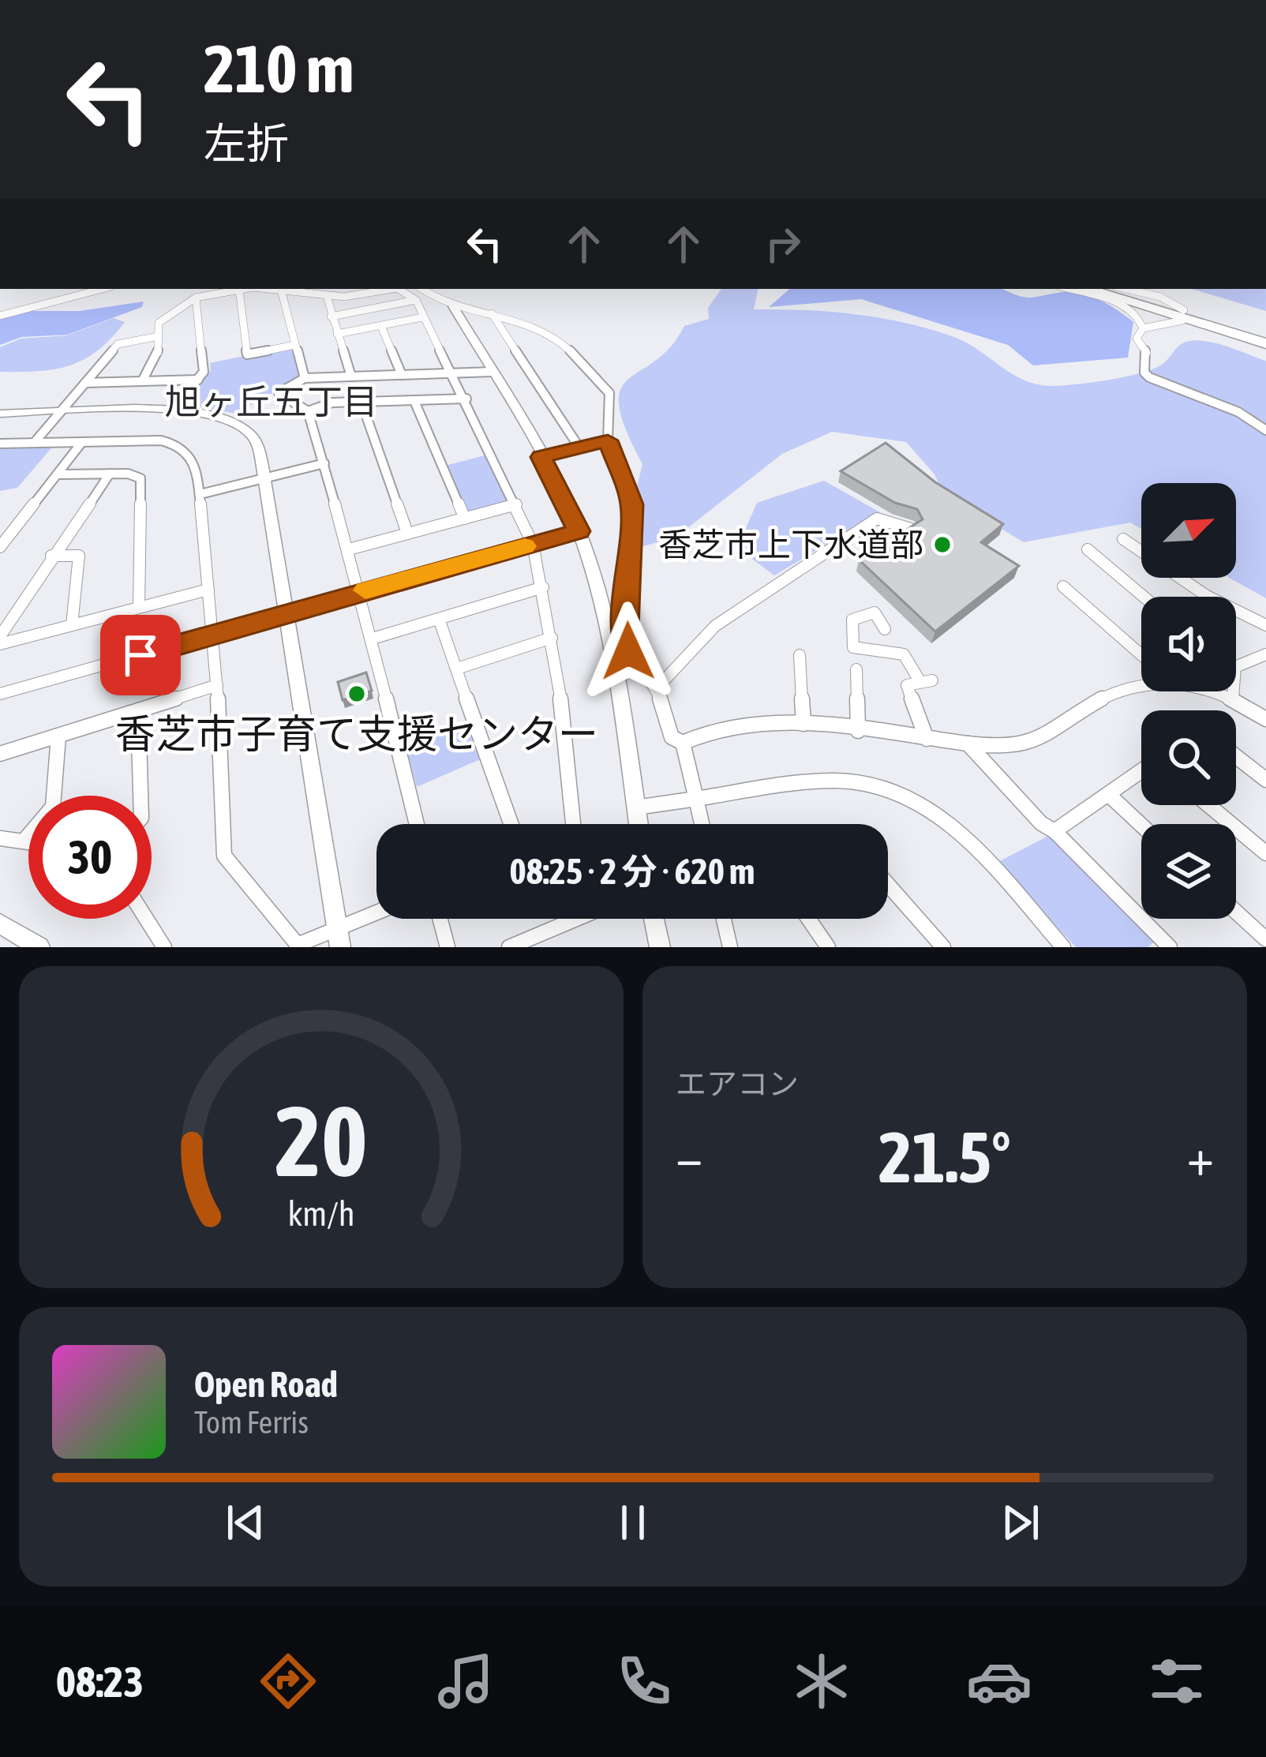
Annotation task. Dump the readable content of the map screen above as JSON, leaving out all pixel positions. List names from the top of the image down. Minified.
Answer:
{"districts":["旭ヶ丘五丁目"],"places":["香芝市上下水道部","香芝市子育て支援センター"],"north":"top right","page":{"turn":["210 m","左折"],"limit":"30","trip":"08:25 · 2 分 · 620 m","tile":"エアコン","heat":["−","21.5°","+"],"song":["Open Road","Tom Ferris"],"tabs":"08:23","gauge":["20","km/h"]}}
